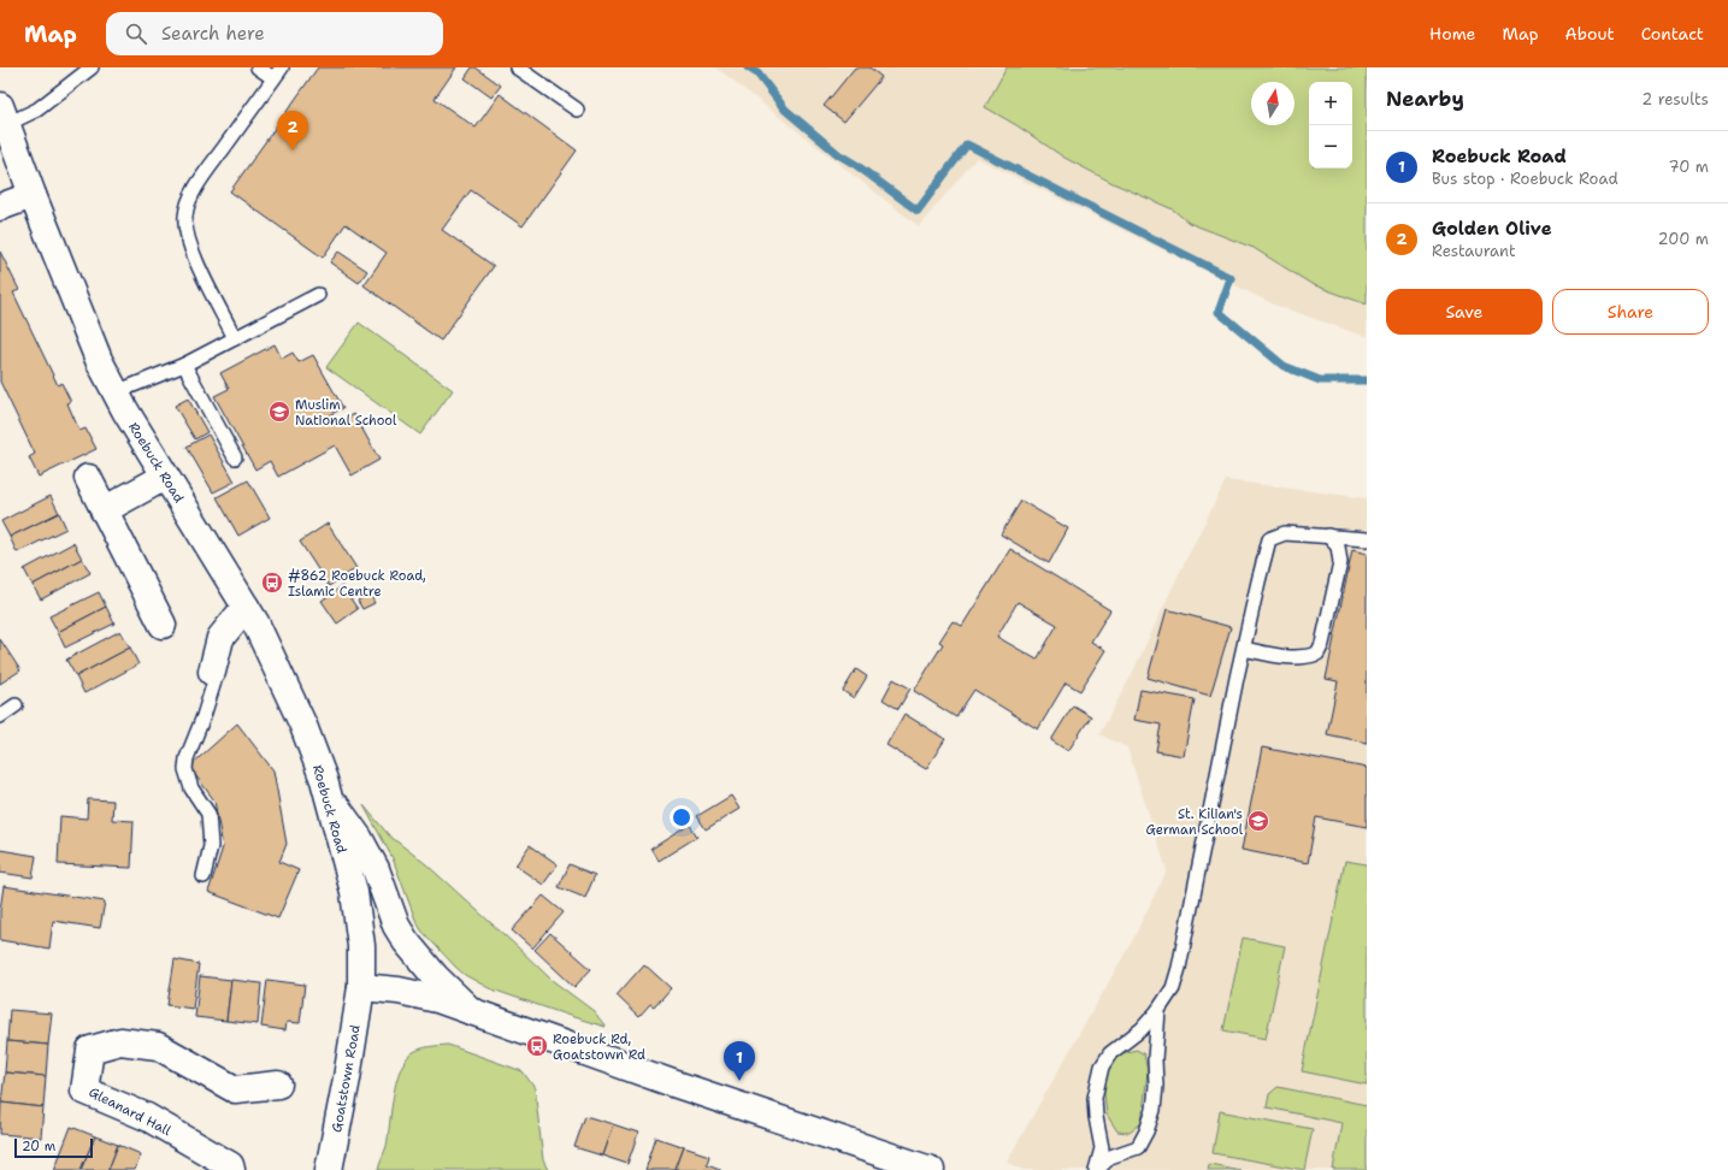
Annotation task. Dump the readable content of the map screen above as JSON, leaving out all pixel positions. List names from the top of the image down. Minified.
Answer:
{"streets":{"main road":["Roebuck Road","Goatstown Road","Gleanard Hall"]},"crossings":[["Roebuck Road","Goatstown Road"]],"places":{"school or university":["Muslim National School","St. Kilian's German School"],"bus stop":["#862 Roebuck Road, Islamic Centre","Roebuck Rd, Goatstown Rd"]},"scale_bar":"20 m","north":"top","page":{"header":"Map","search":"Search here","nav":["Home","Map","About","Contact"],"heading":["Nearby","2 results"],"map_buttons":["+","−"],"pins":["2","1"],"list":[{"mark":"1","name":"Roebuck Road","note":"Bus stop · Roebuck Road","value":"70 m"},{"mark":"2","name":"Golden Olive","note":"Restaurant","value":"200 m"}],"buttons":["Save","Share"],"scale":"20 m"}}
